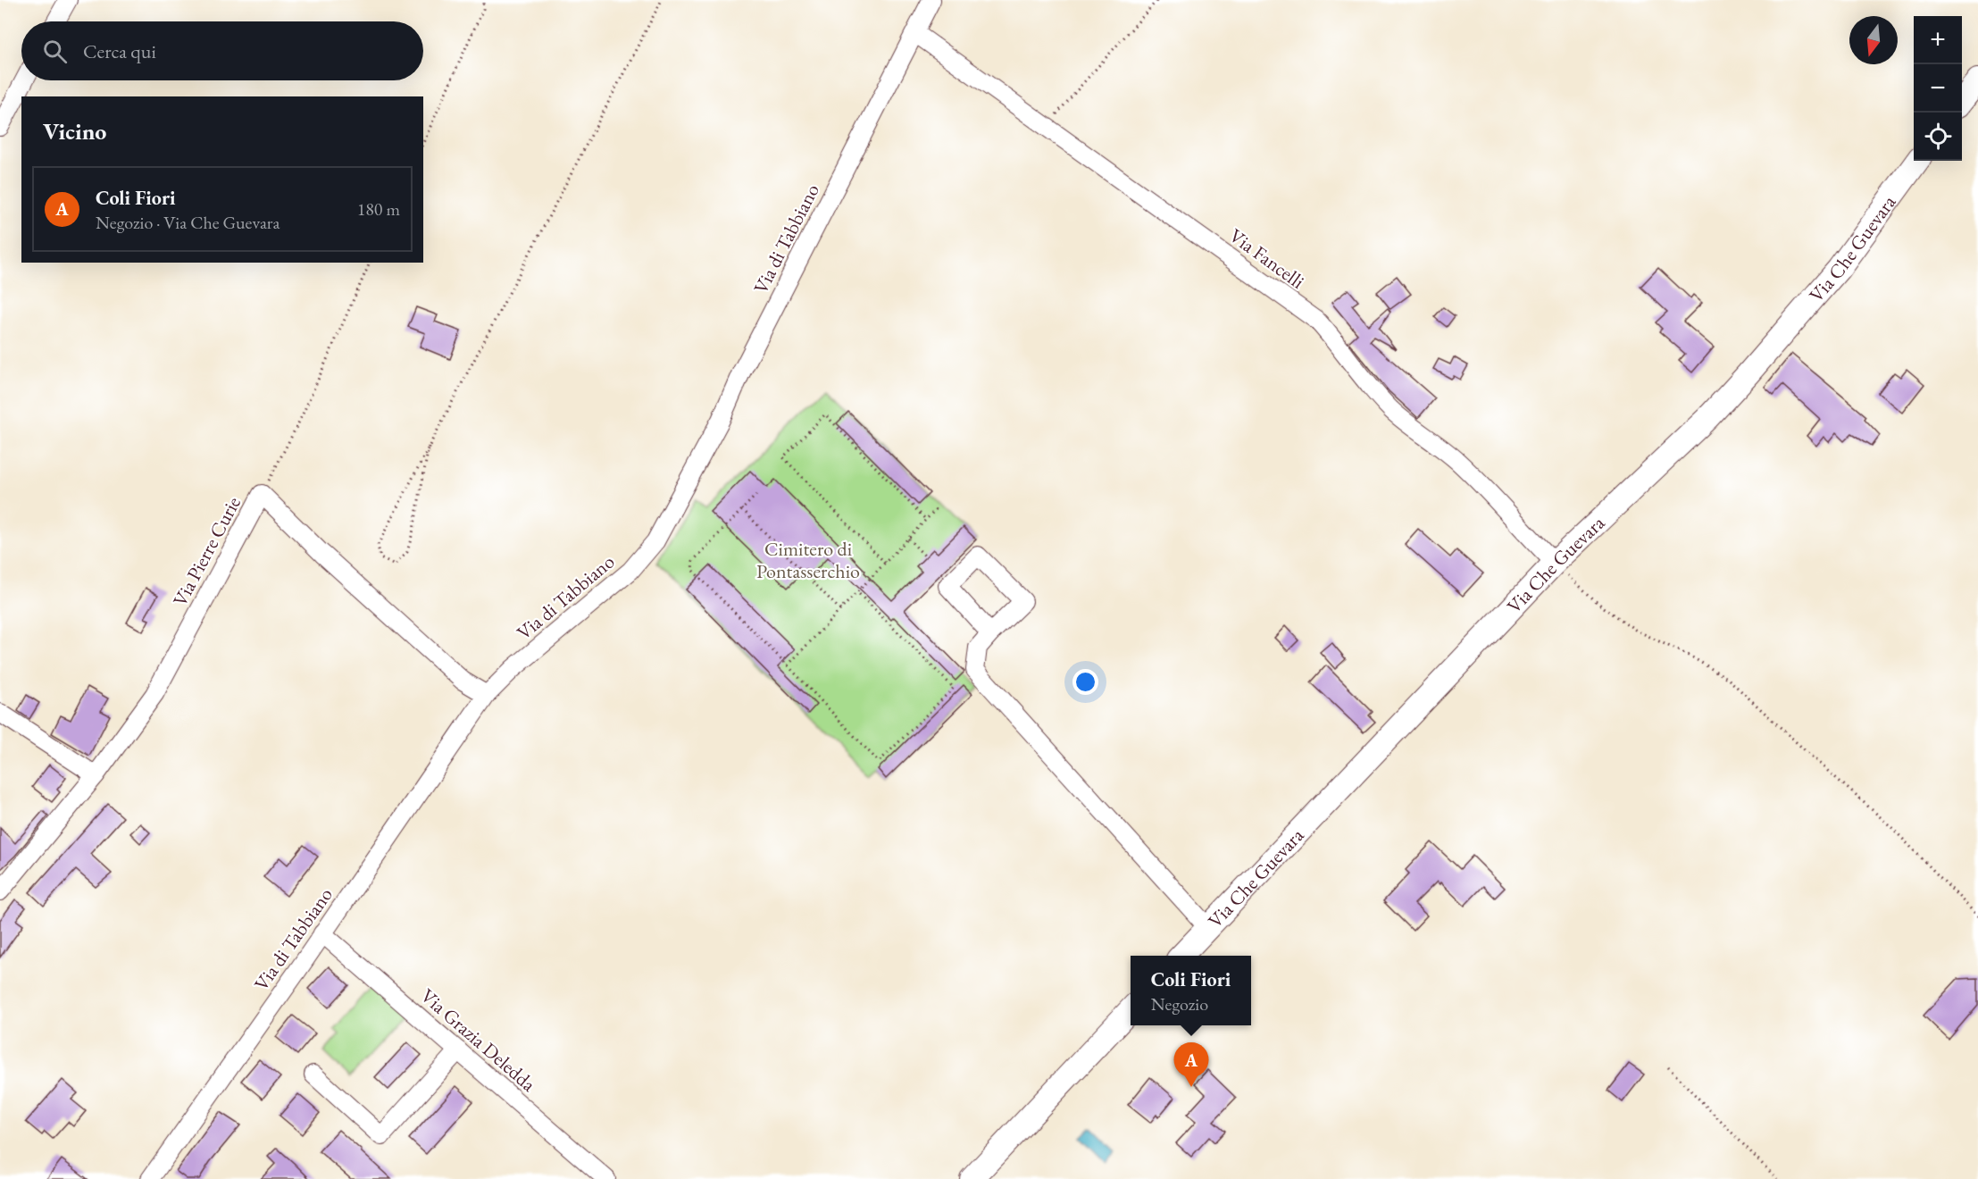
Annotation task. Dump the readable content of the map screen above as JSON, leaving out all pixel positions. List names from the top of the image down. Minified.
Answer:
{"streets":{"main road":["Via Che Guevara"],"street":["Via di Tabbiano","Via Fancelli","Via Pierre Curie","Via Grazia Deledda"]},"crossings":[["Via di Tabbiano","Via Fancelli"],["Via di Tabbiano","Via Pierre Curie"],["Via di Tabbiano","Via Grazia Deledda"],["Via Che Guevara","Via Fancelli"]],"parks":["Cimitero di Pontasserchio"],"north":"bottom","page":{"map_buttons":["+","−"],"search":"Cerca qui","heading":"Vicino","list":[{"mark":"A","name":"Coli Fiori","note":"Negozio · Via Che Guevara","value":"180 m"}],"popup":["Coli Fiori","Negozio"],"pins":"A"}}
